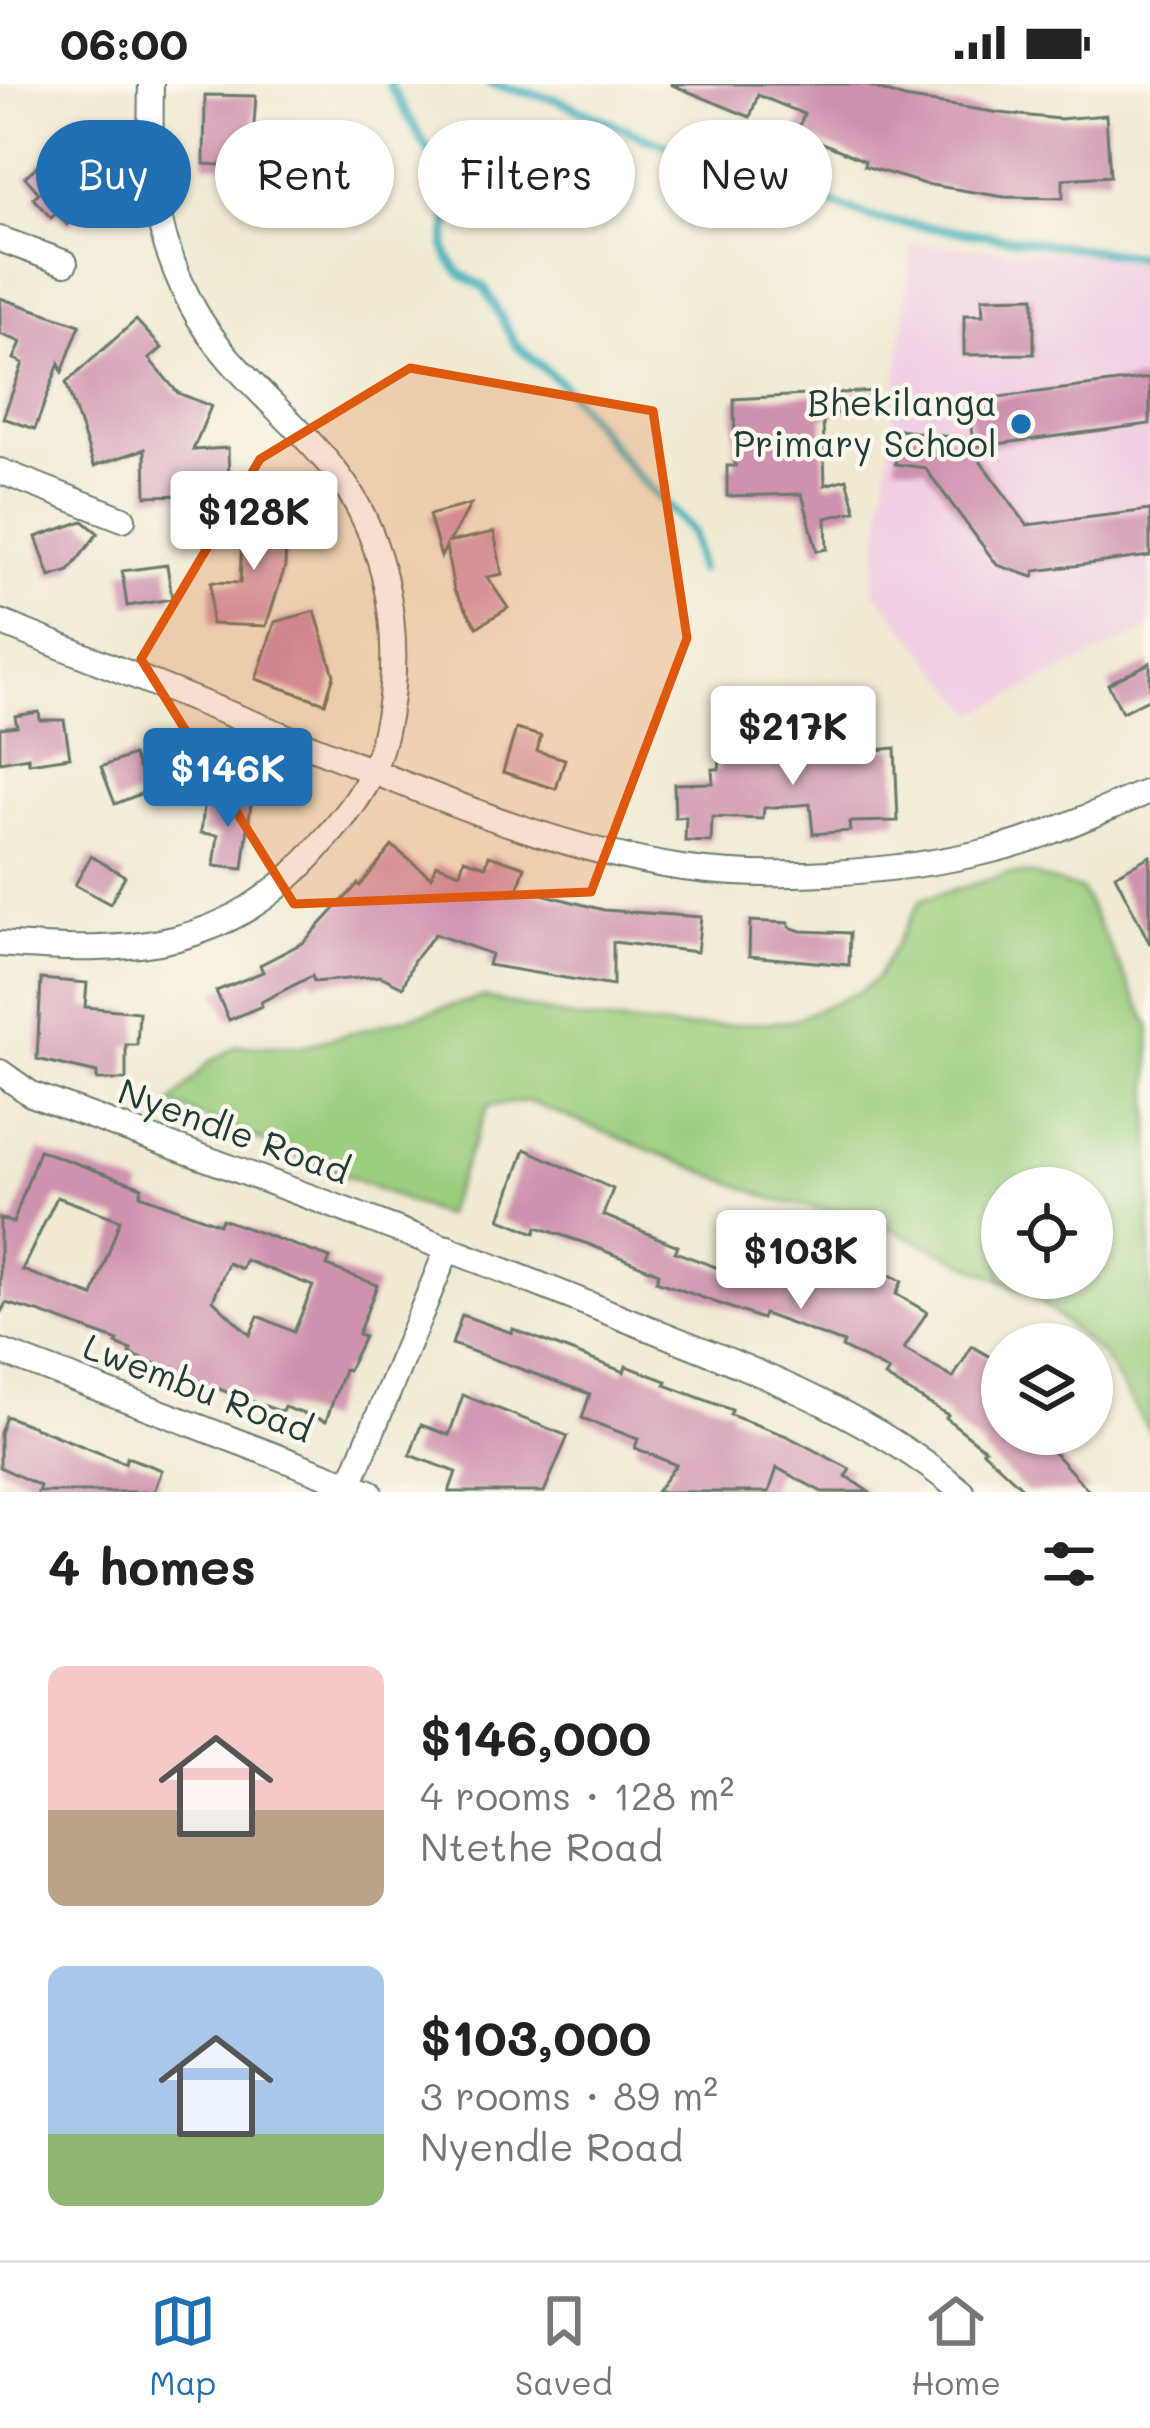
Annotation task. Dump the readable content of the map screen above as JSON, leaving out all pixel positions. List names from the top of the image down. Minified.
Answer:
{"streets":{"street":["Nyendle Road","Lwembu Road"]},"places":["Bhekilanga Primary School"],"page":{"status":"06:00","chip":["Buy","Rent","Filters","New"],"price":["$128K","$217K","$146K","$103K"],"heading":"4 homes","list":[{"name":"$146,000","note":"4 rooms · 128 m² · Ntethe Road"},{"name":"$103,000","note":"3 rooms · 89 m² · Nyendle Road"}],"tabs":["Map","Saved","Home"]}}
